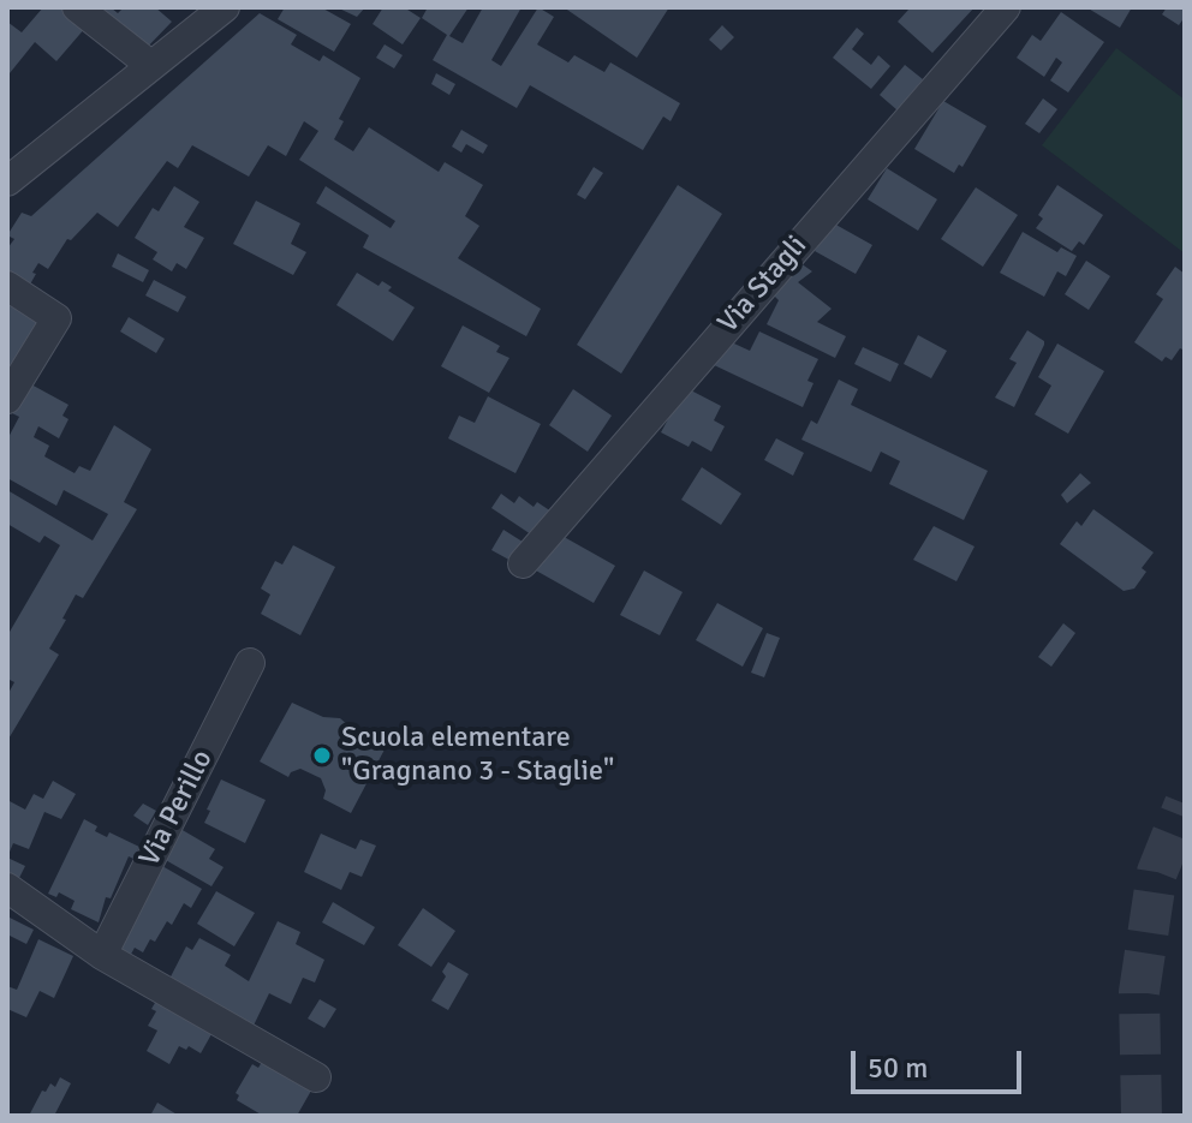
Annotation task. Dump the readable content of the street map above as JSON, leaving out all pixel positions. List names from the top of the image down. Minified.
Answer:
{"streets":{"street":["Via Stagli","Via Perillo"]},"places":["Scuola elementare \"Gragnano 3 - Staglie\""],"scale_bar":"50 m"}
